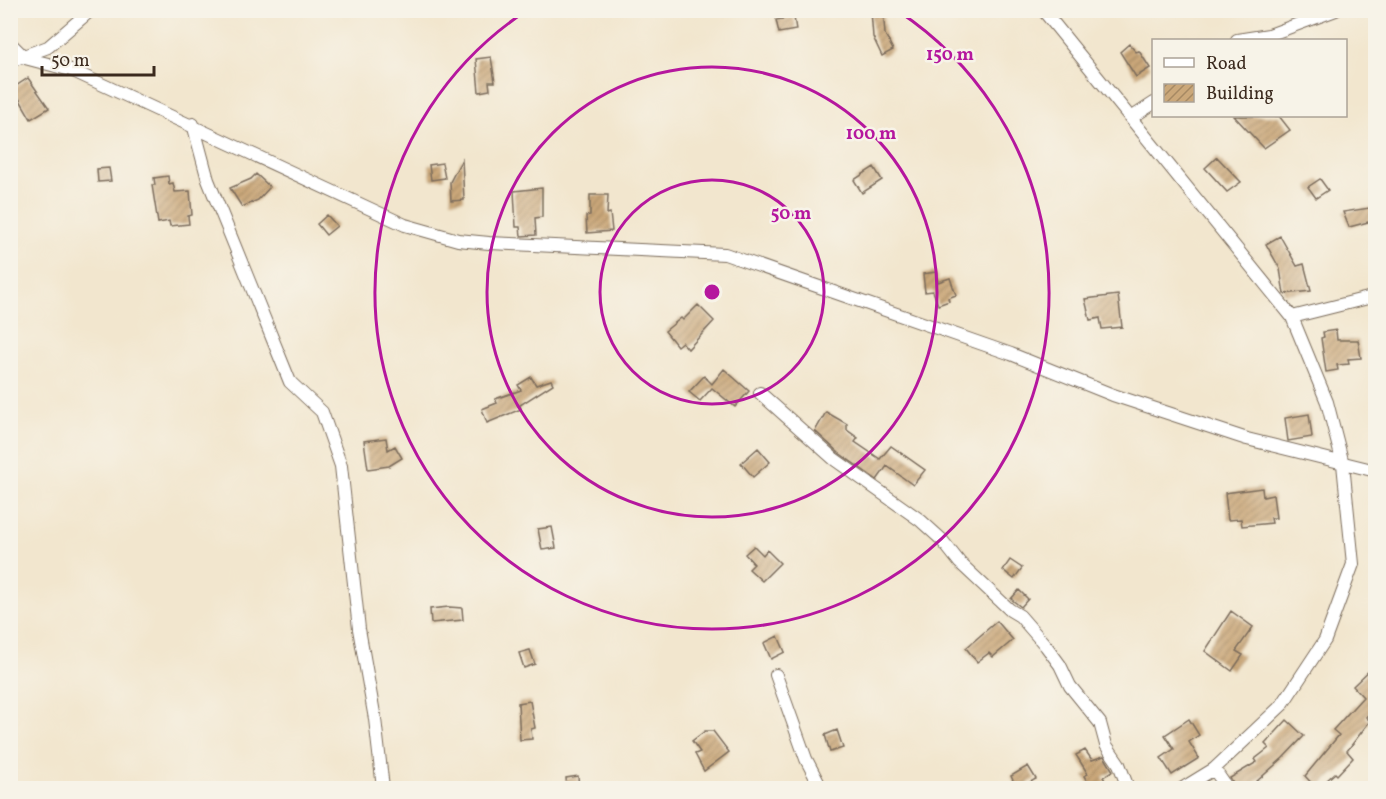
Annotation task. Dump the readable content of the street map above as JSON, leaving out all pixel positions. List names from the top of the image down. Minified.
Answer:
{"legend":["Road","Building"],"scale_bar":"50 m","rings":["150 m","100 m","50 m"]}
